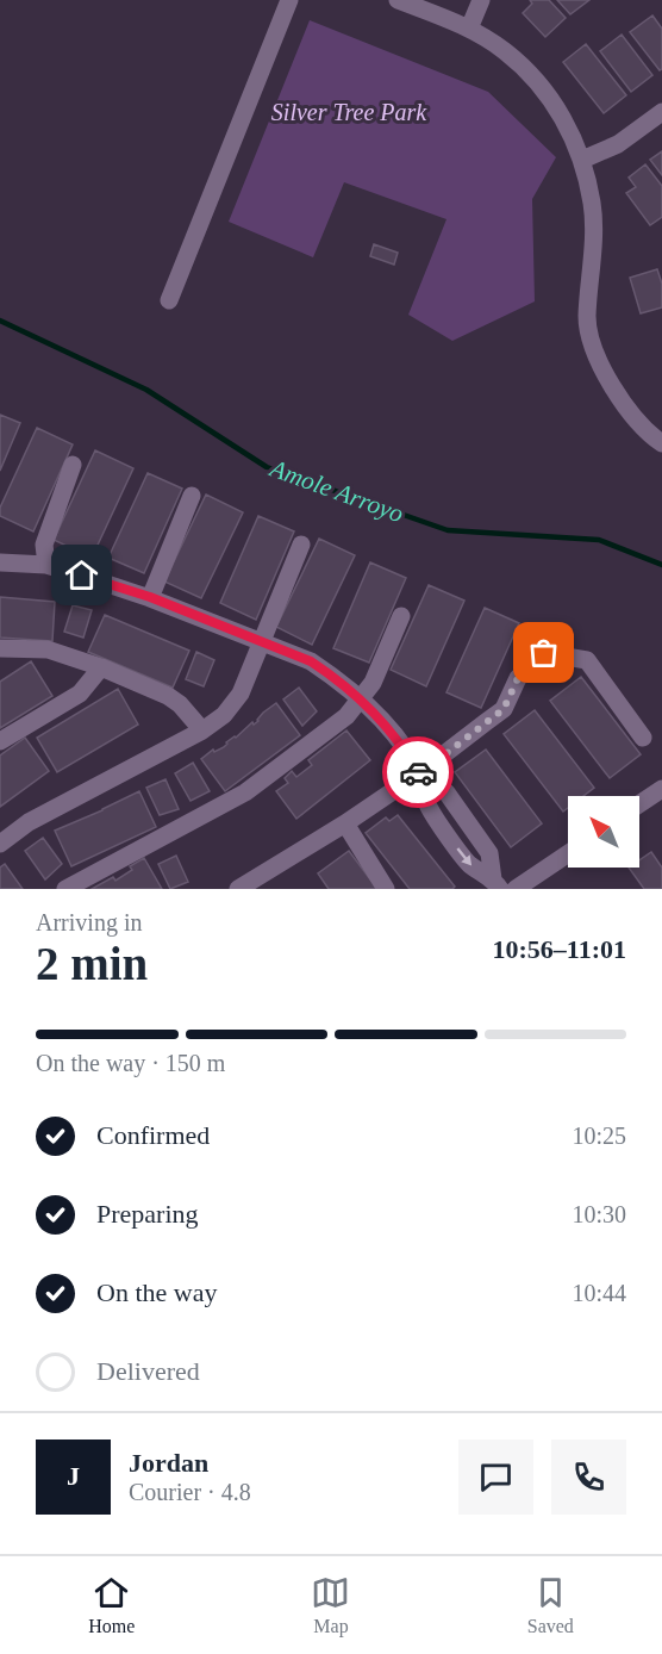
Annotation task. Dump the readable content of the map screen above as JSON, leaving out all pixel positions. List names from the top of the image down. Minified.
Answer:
{"water":["Amole Arroyo"],"parks":["Silver Tree Park"],"north":"top left","page":{"heading":["2 min","Arriving in","10:56–11:01"],"panel":["Jordan","Courier · 4.8"],"bar":"On the way · 150 m","list":[["Confirmed","10:25"],["Preparing","10:30"],["On the way","10:44"],"Delivered"],"round":"J","tabs":["Home","Map","Saved"]}}
